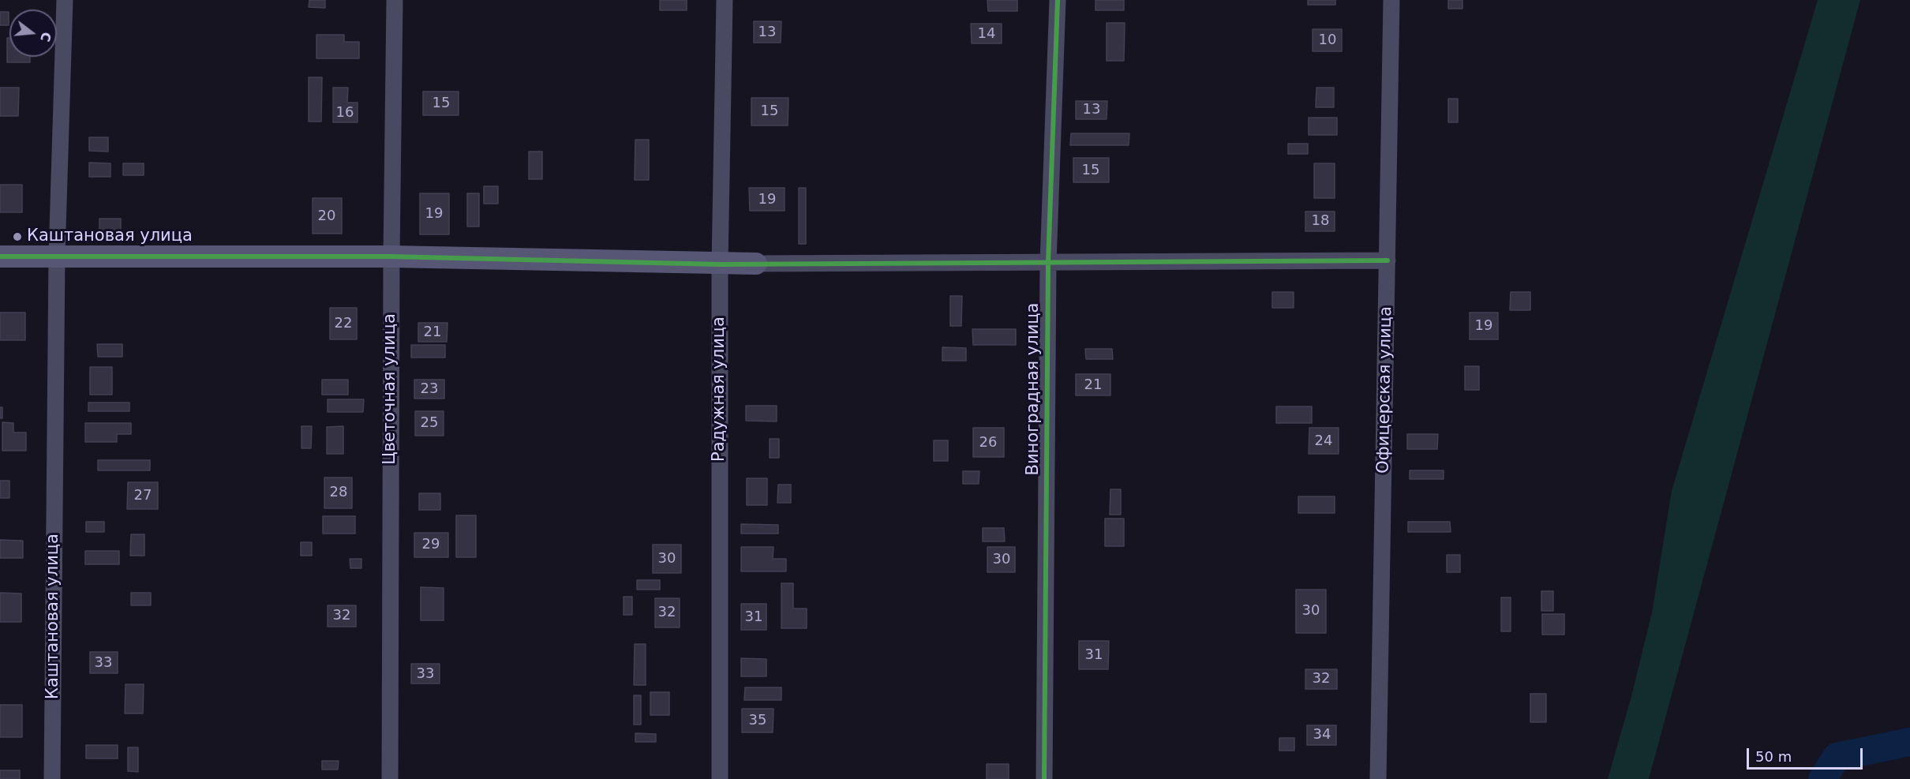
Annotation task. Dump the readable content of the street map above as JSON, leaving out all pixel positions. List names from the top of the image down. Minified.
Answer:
{"streets":{"street":["Цветочная улица","Радужная улица","Виноградная улица","Офицерская улица","Каштановая улица"]},"places":["Каштановая улица"],"house_numbers":["13","14","10","15","13","15","16","15","19","19","20","18","22","19","21","21","23","25","24","26","28","27","29","30","30","30","32","32","31","31","33","33","32","35","34"],"scale_bar":"50 m","north":"right"}
